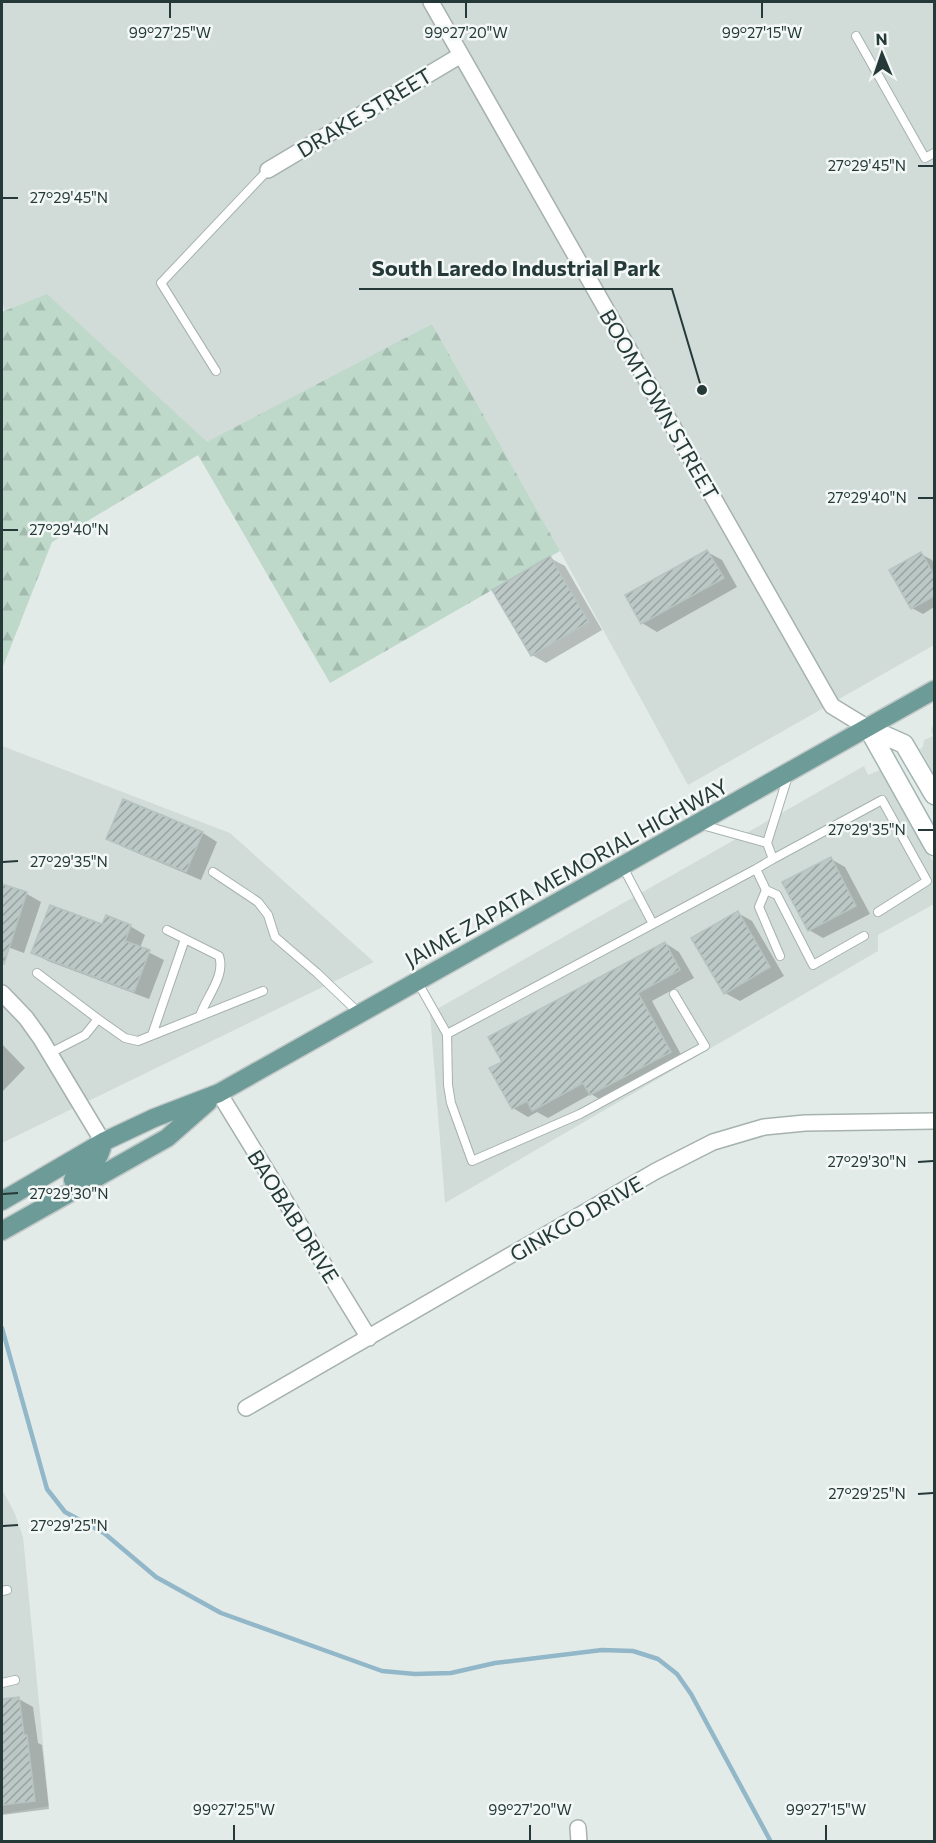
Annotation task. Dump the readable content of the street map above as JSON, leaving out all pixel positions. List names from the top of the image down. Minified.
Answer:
{"streets":{"main road":["JAIME ZAPATA MEMORIAL HIGHWAY"],"street":["DRAKE STREET","BOOMTOWN STREET","BAOBAB DRIVE","GINKGO DRIVE"]},"crossings":[["DRAKE STREET","BOOMTOWN STREET"],["BOOMTOWN STREET","JAIME ZAPATA MEMORIAL HIGHWAY"],["JAIME ZAPATA MEMORIAL HIGHWAY","BAOBAB DRIVE"],["BAOBAB DRIVE","GINKGO DRIVE"]],"places":["South Laredo Industrial Park"],"north":"top","coordinates":["99°27'25\"W","99°27'20\"W","99°27'15\"W","27°29'45\"N","27°29'40\"N","27°29'35\"N","27°29'30\"N","27°29'25\"N"]}
